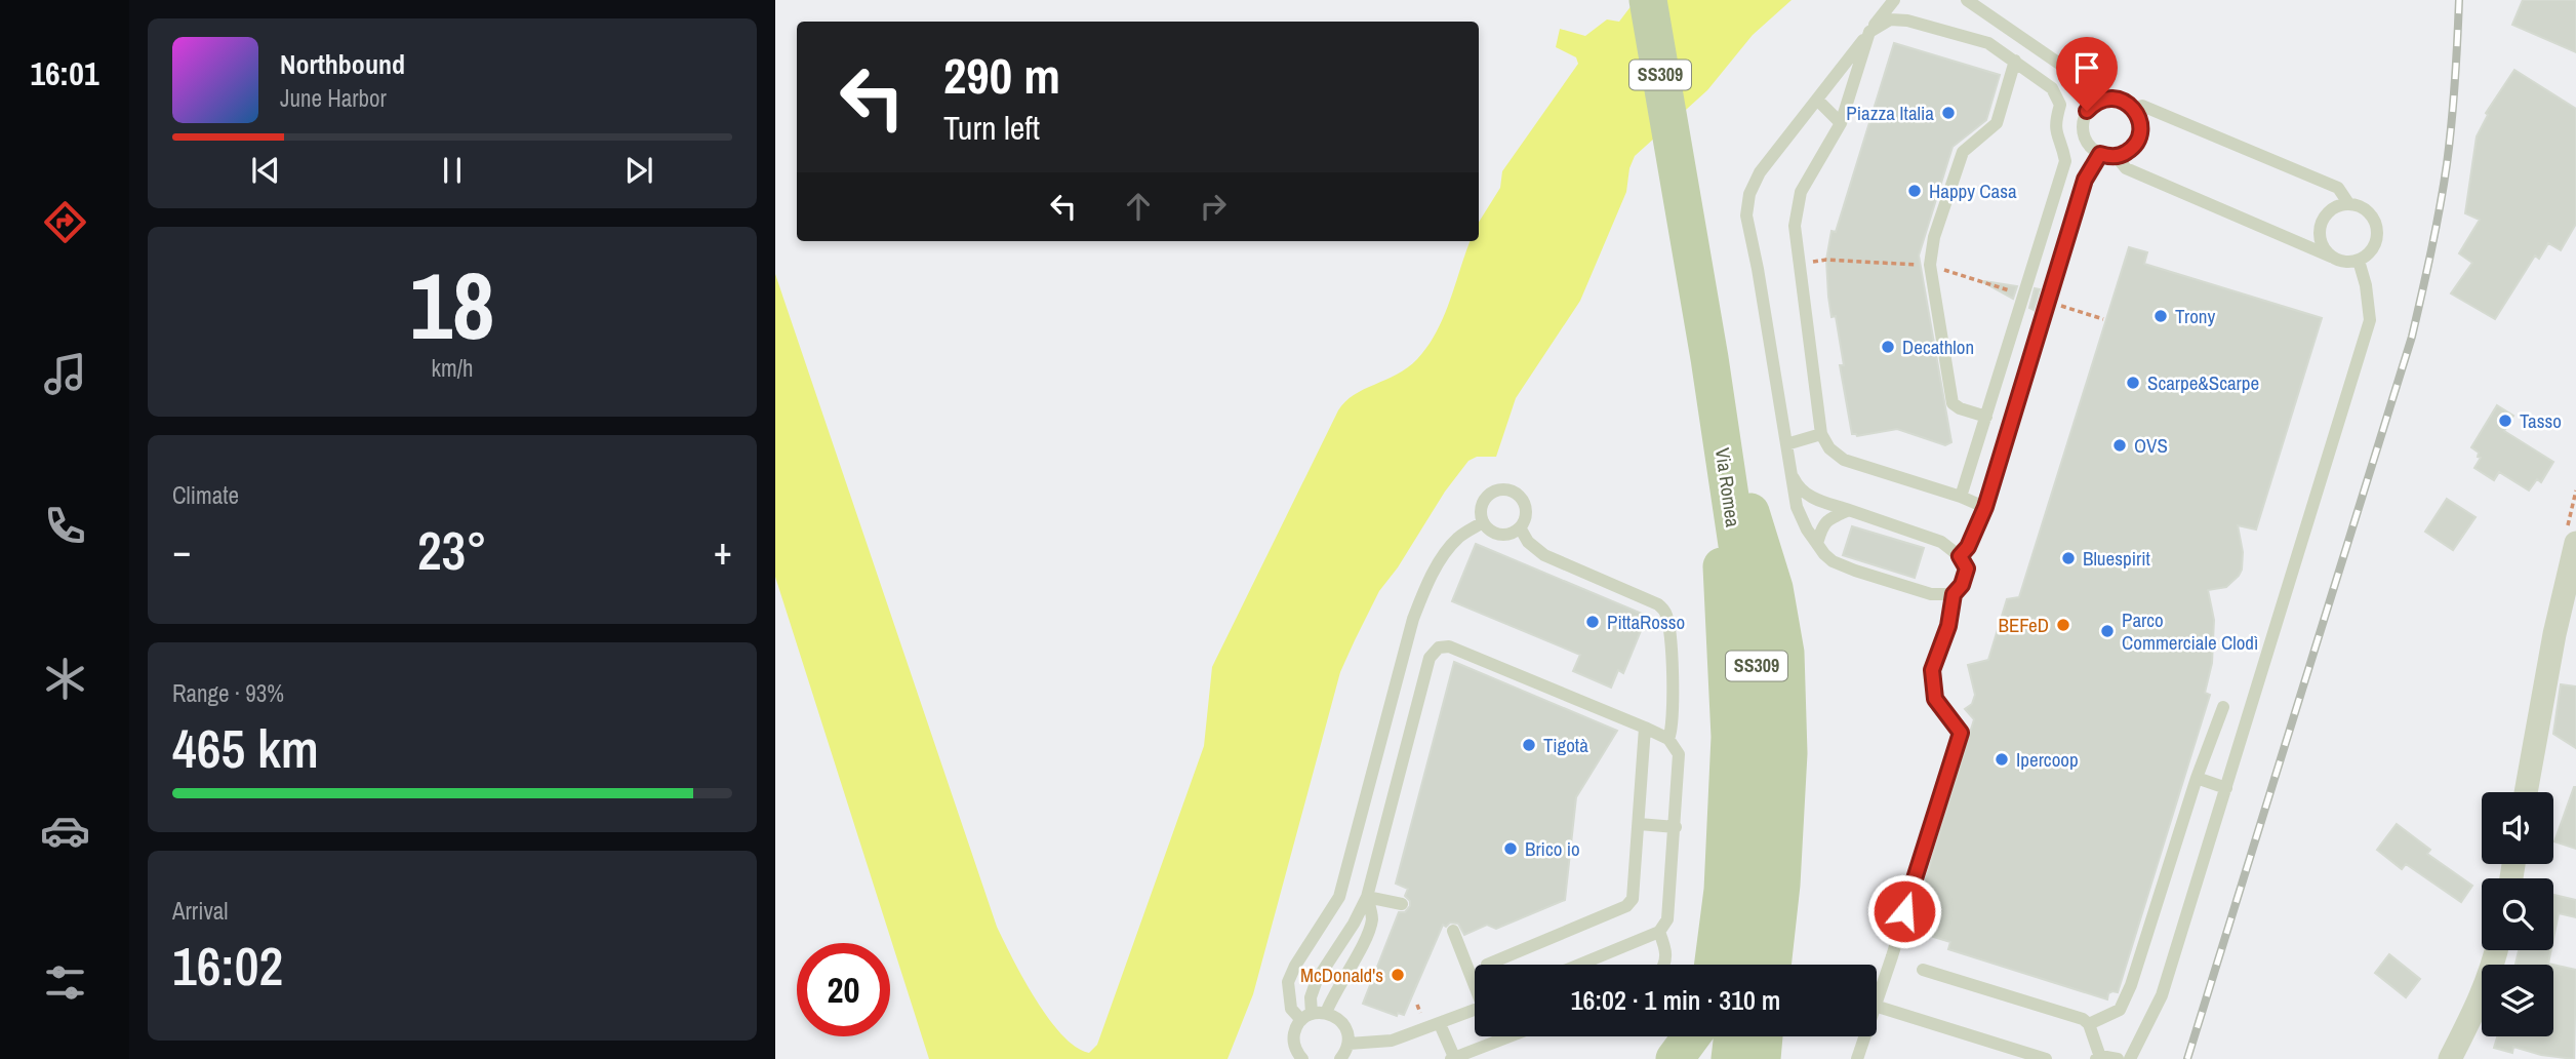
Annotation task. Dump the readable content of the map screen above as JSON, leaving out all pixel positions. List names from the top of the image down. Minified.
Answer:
{"streets":{"main road":["SS309","Via Romea"]},"places":["Piazza Italia","Happy Casa","Trony","Decathlon","Scarpe&Scarpe","Tasso","OVS","Bluespirit","PittaRosso","BEFeD","Parco Commerciale Clodì","Tigotà","Ipercoop","Brico io","McDonald's"],"page":{"tabs":"16:01","turn":["290 m","Turn left"],"song":["Northbound","June Harbor"],"tile":[["18","km/h"],"Climate",["Range · 93%","465 km"],["Arrival","16:02"]],"heat":["−","23°","+"],"limit":"20","trip":"16:02 · 1 min · 310 m"}}
